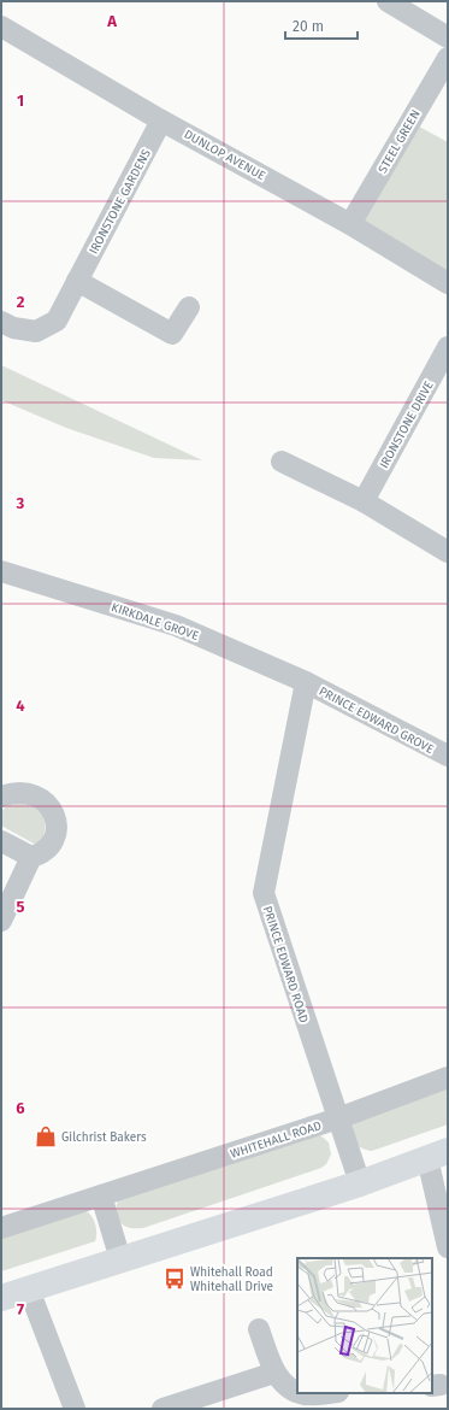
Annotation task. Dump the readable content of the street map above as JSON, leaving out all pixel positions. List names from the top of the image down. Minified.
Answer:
{"streets":{"street":["STEEL GREEN","DUNLOP AVENUE","IRONSTONE GARDENS","IRONSTONE DRIVE","KIRKDALE GROVE","PRINCE EDWARD GROVE","PRINCE EDWARD ROAD","WHITEHALL ROAD"]},"crossings":[["STEEL GREEN","DUNLOP AVENUE"],["DUNLOP AVENUE","IRONSTONE GARDENS"],["KIRKDALE GROVE","PRINCE EDWARD GROVE"],["KIRKDALE GROVE","PRINCE EDWARD ROAD"],["PRINCE EDWARD GROVE","PRINCE EDWARD ROAD"],["PRINCE EDWARD ROAD","WHITEHALL ROAD"]],"places":{"shop":["Gilchrist Bakers"],"bus stop":["Whitehall Road Whitehall Drive"]},"scale_bar":"20 m","grid":{"columns":["A"],"rows":["1","2","3","4","5","6","7"]}}
